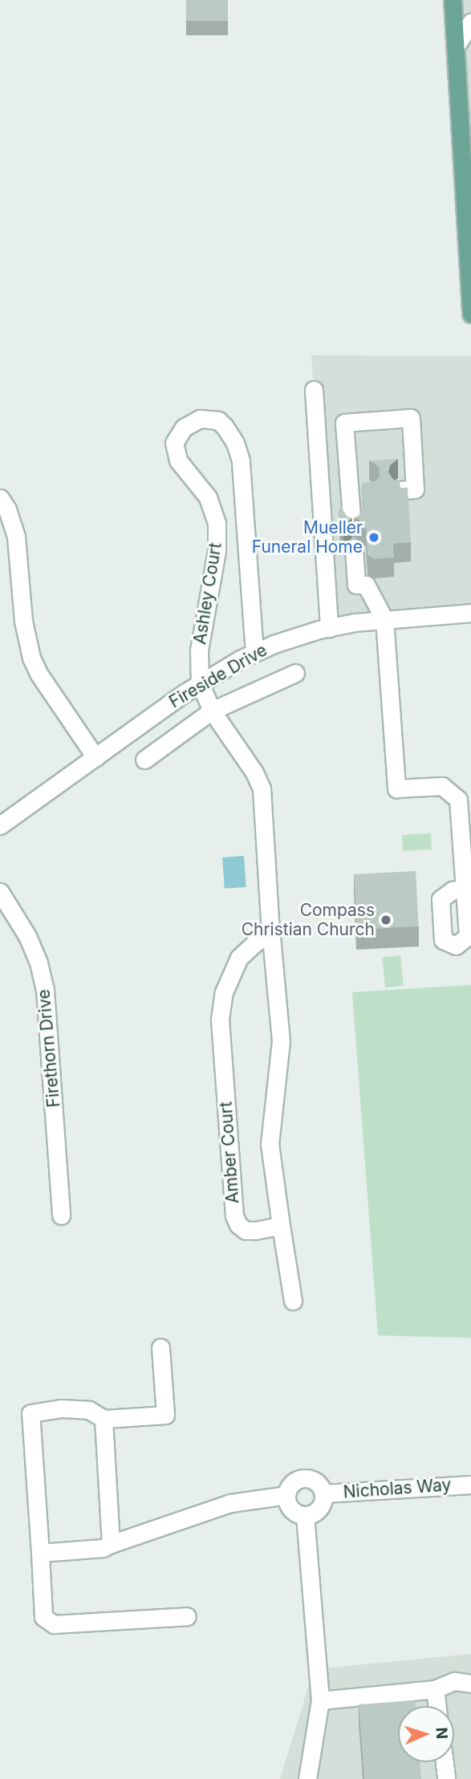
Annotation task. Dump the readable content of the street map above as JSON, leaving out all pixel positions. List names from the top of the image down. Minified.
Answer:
{"streets":{"street":["Ashley Court","Fireside Drive","Firethorn Drive","Amber Court","Nicholas Way"]},"crossings":[["Ashley Court","Fireside Drive"]],"places":["Mueller Funeral Home","Compass Christian Church"],"north":"right"}
